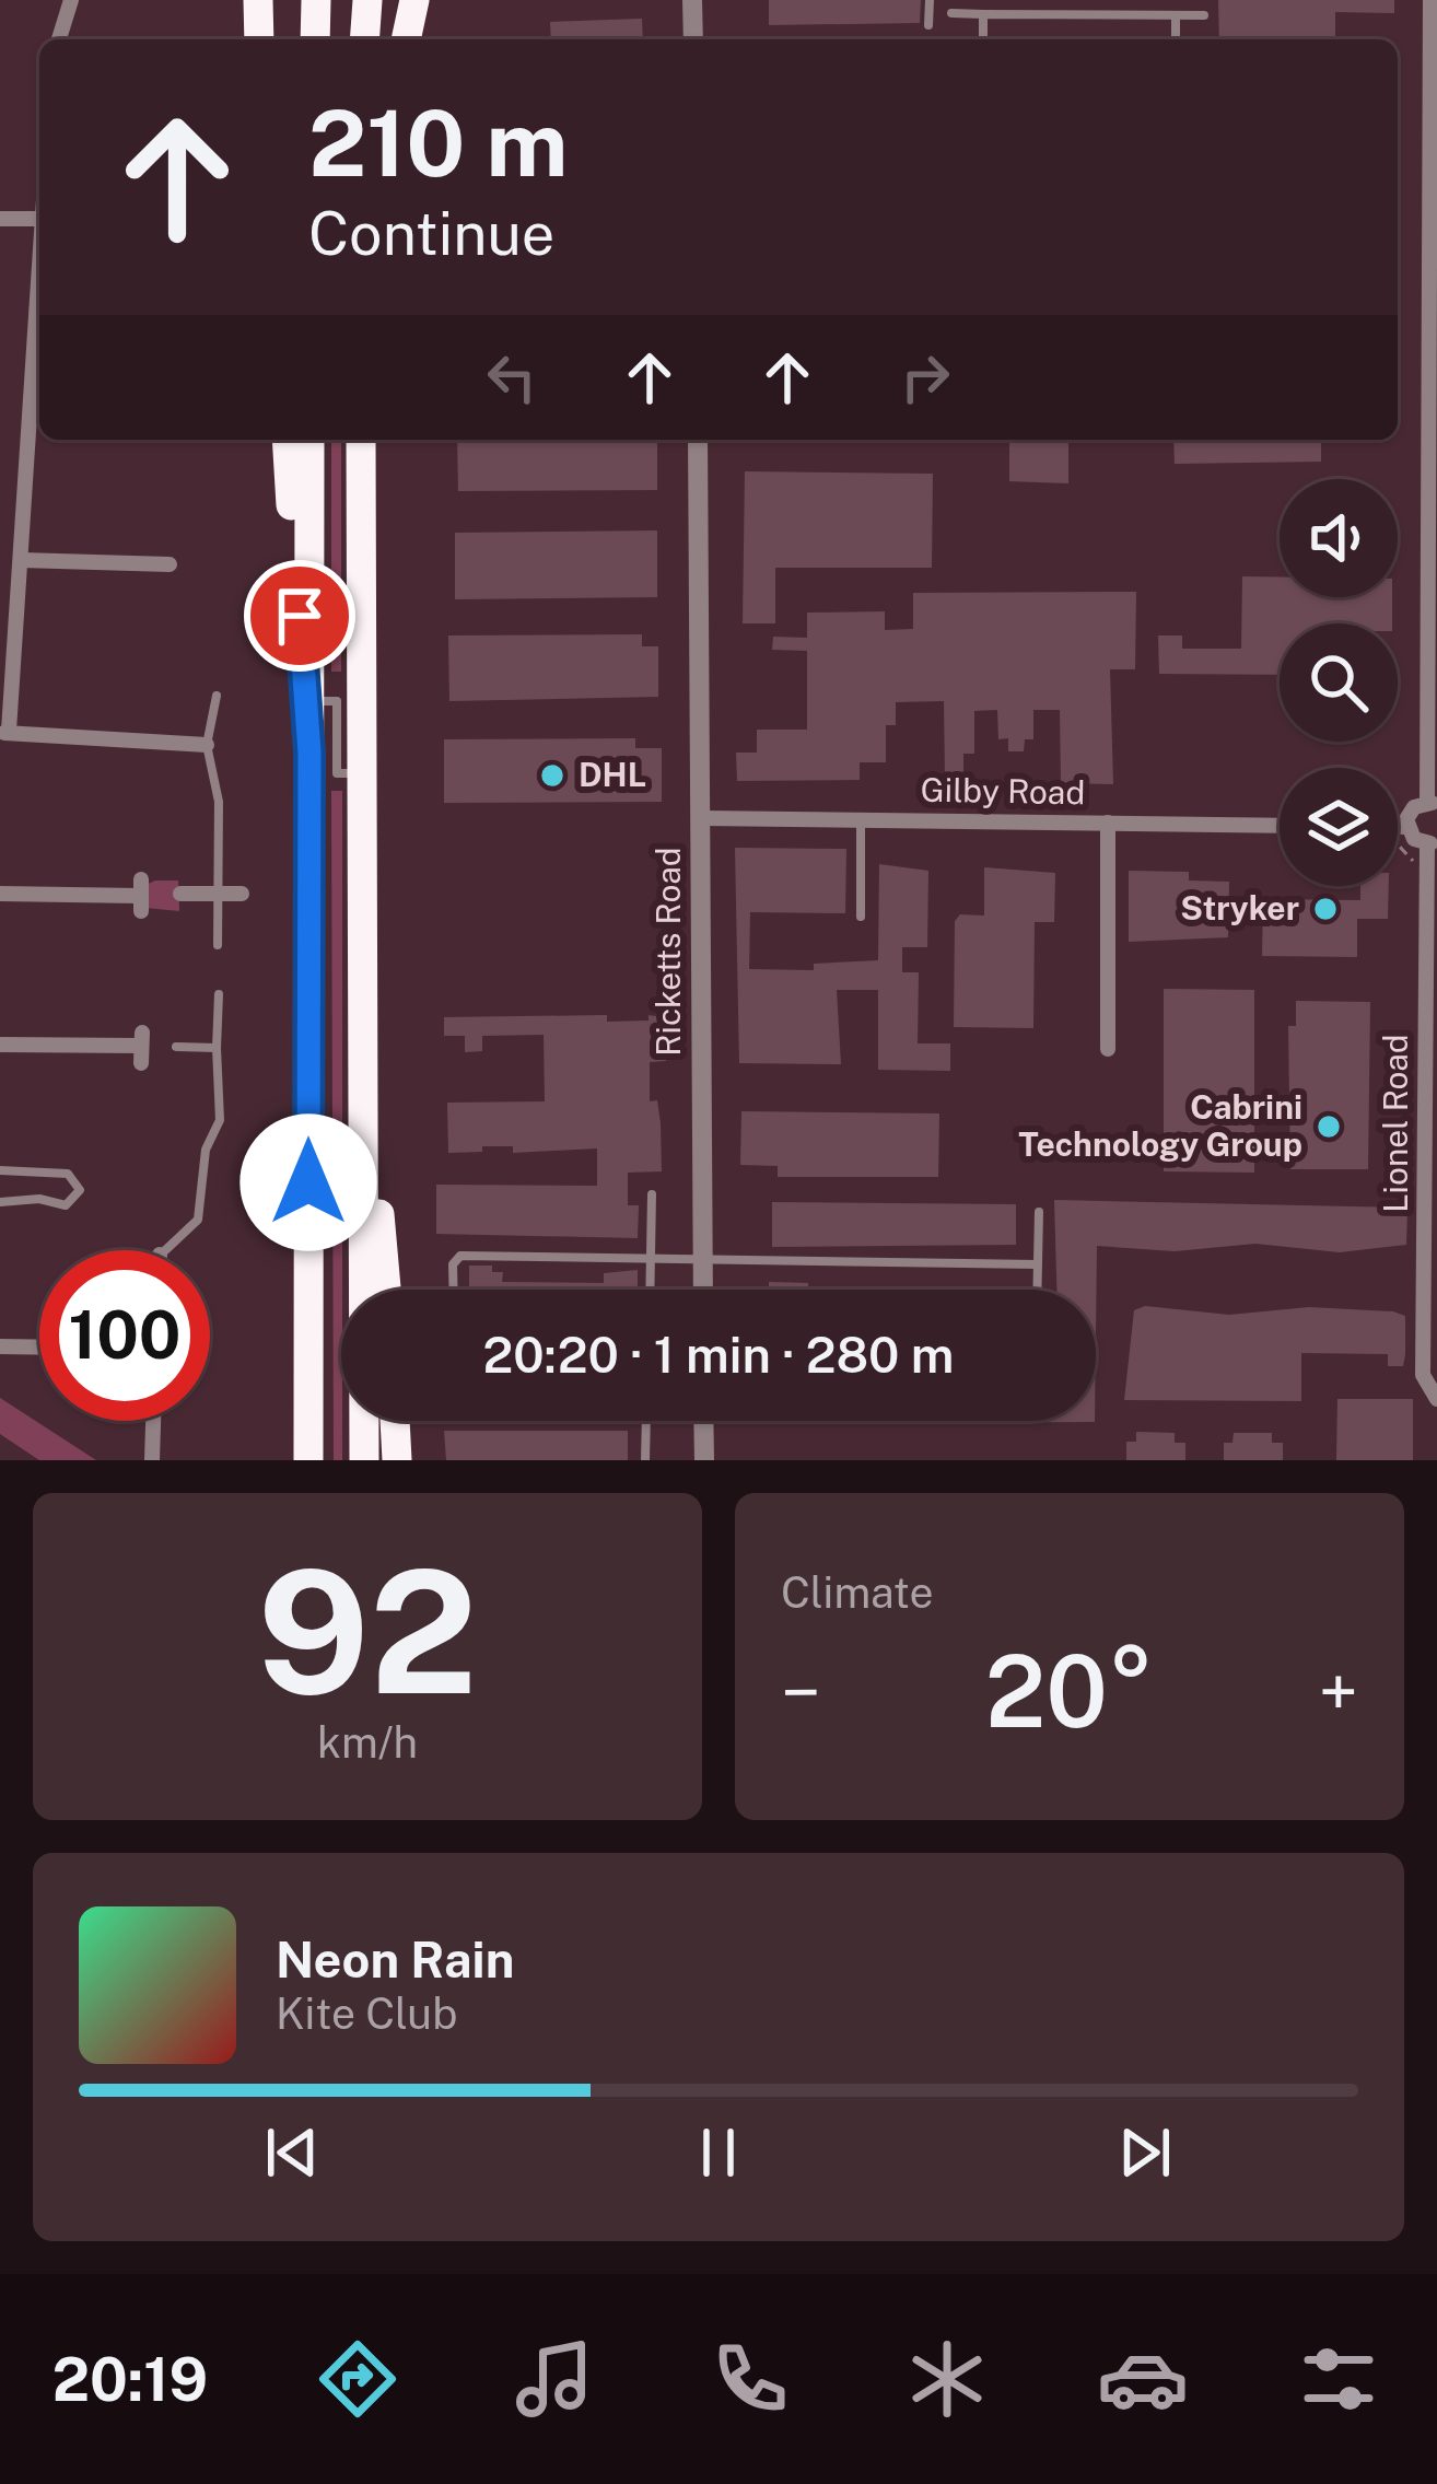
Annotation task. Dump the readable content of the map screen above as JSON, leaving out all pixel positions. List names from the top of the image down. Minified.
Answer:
{"streets":{"street":["Gilby Road","Ricketts Road","Lionel Road"]},"crossings":[["Gilby Road","Ricketts Road"]],"places":["DHL","Stryker","Cabrini Technology Group"],"page":{"turn":["210 m","Continue"],"limit":"100","trip":"20:20 · 1 min · 280 m","tile":[["92","km/h"],"Climate"],"heat":["−","20°","+"],"song":["Neon Rain","Kite Club"],"tabs":"20:19"}}
